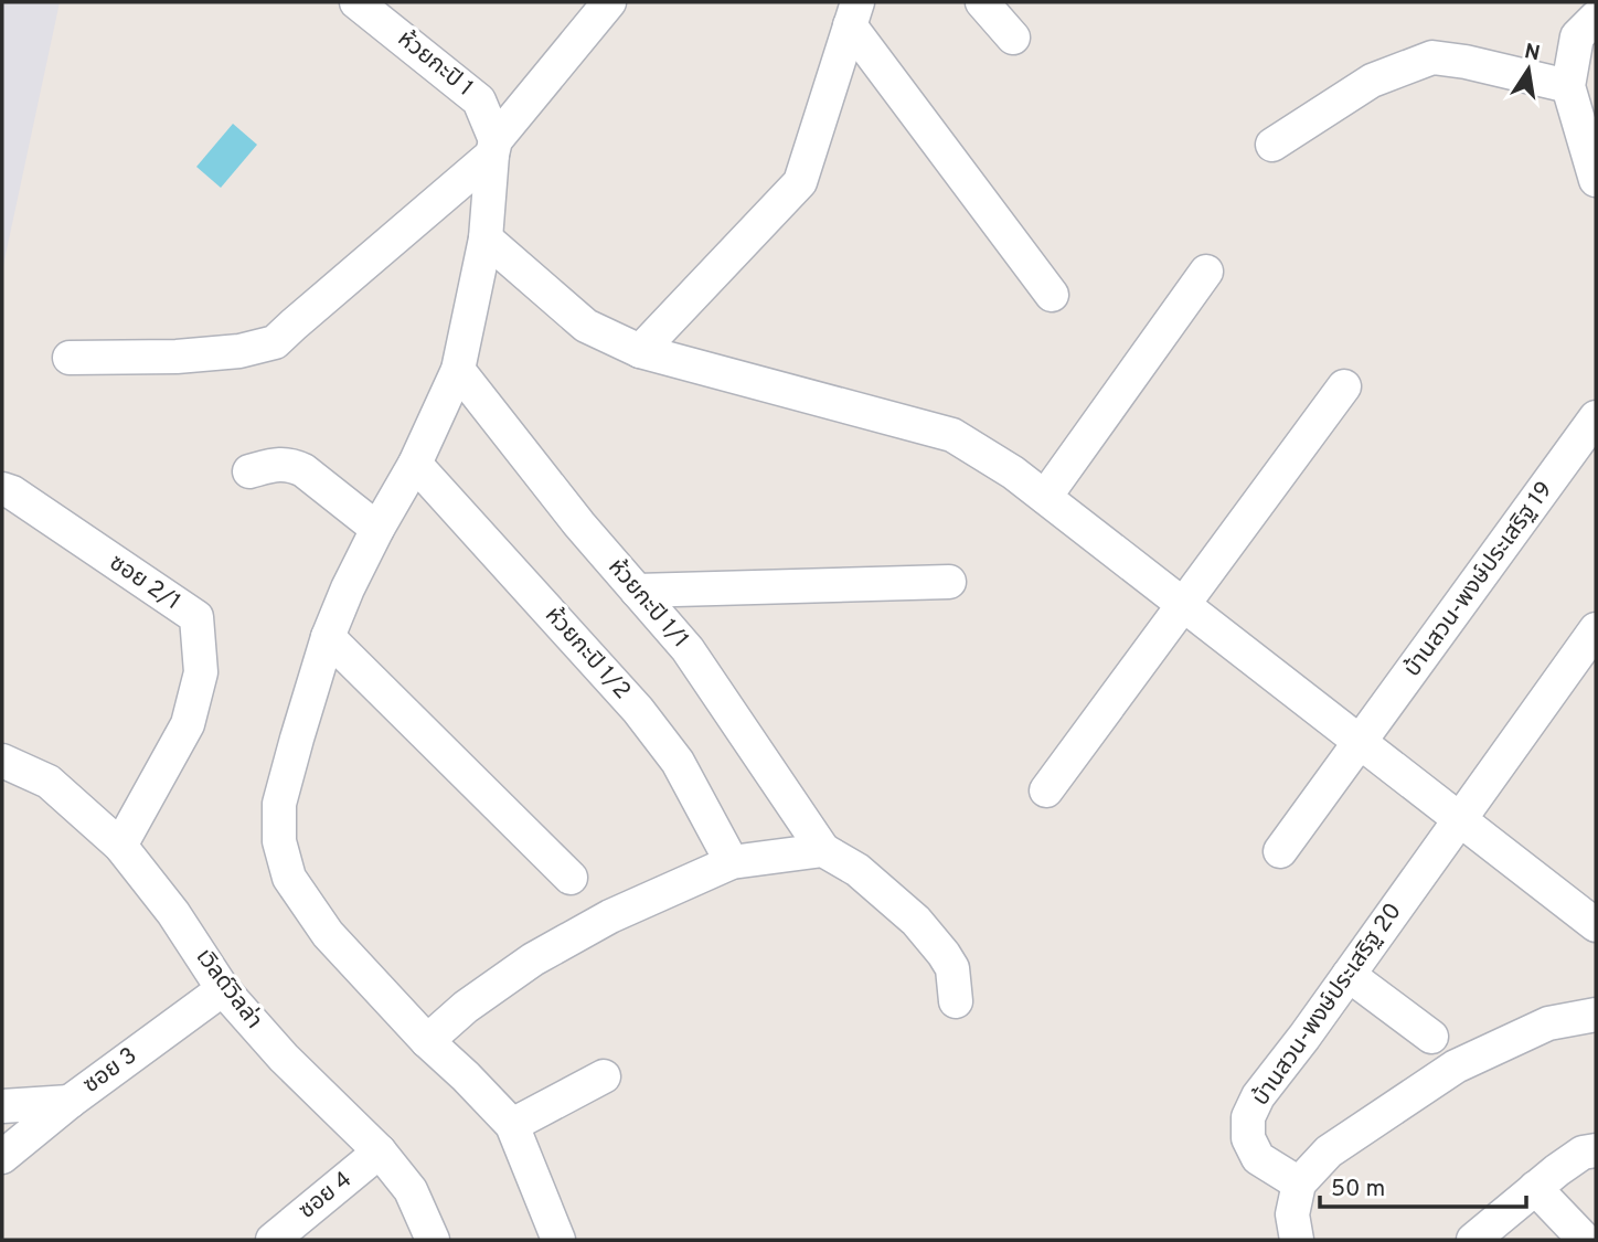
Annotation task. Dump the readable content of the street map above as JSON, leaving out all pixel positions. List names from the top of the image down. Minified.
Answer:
{"streets":{"street":["ห้วยกะปิ 1","บ้านสวน-พงษ์ประเสริฐ 19","ซอย 2/1","ห้วยกะปิ 1/1","ห้วยกะปิ 1/2","เวิลด์วิลล่า","บ้านสวน-พงษ์ประเสริฐ 20","ซอย 3","ซอย 4"]},"crossings":[["ซอย 2/1","เวิลด์วิลล่า"],["เวิลด์วิลล่า","ซอย 3"],["เวิลด์วิลล่า","ซอย 4"]],"scale_bar":"50 m","north":"top"}
